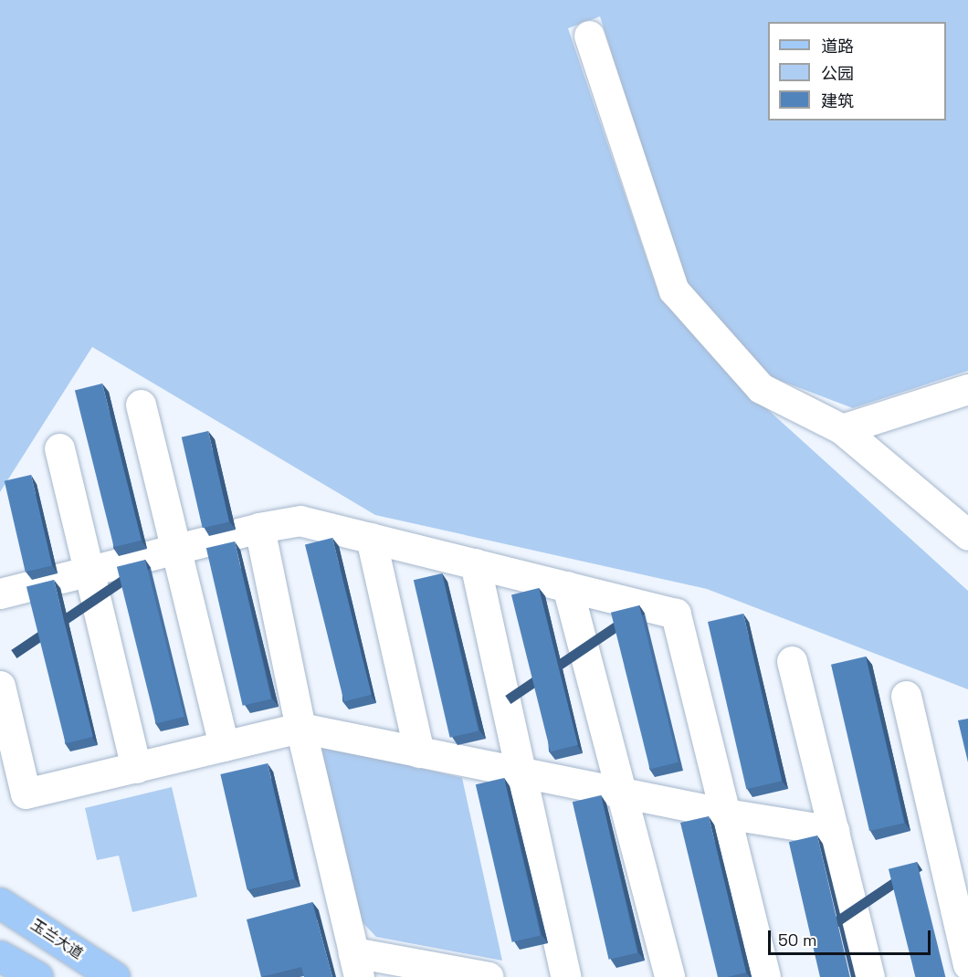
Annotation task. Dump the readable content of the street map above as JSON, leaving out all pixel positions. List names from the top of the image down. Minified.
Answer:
{"streets":{"main road":["玉兰大道"]},"legend":["道路","公园","建筑"],"scale_bar":"50 m"}
